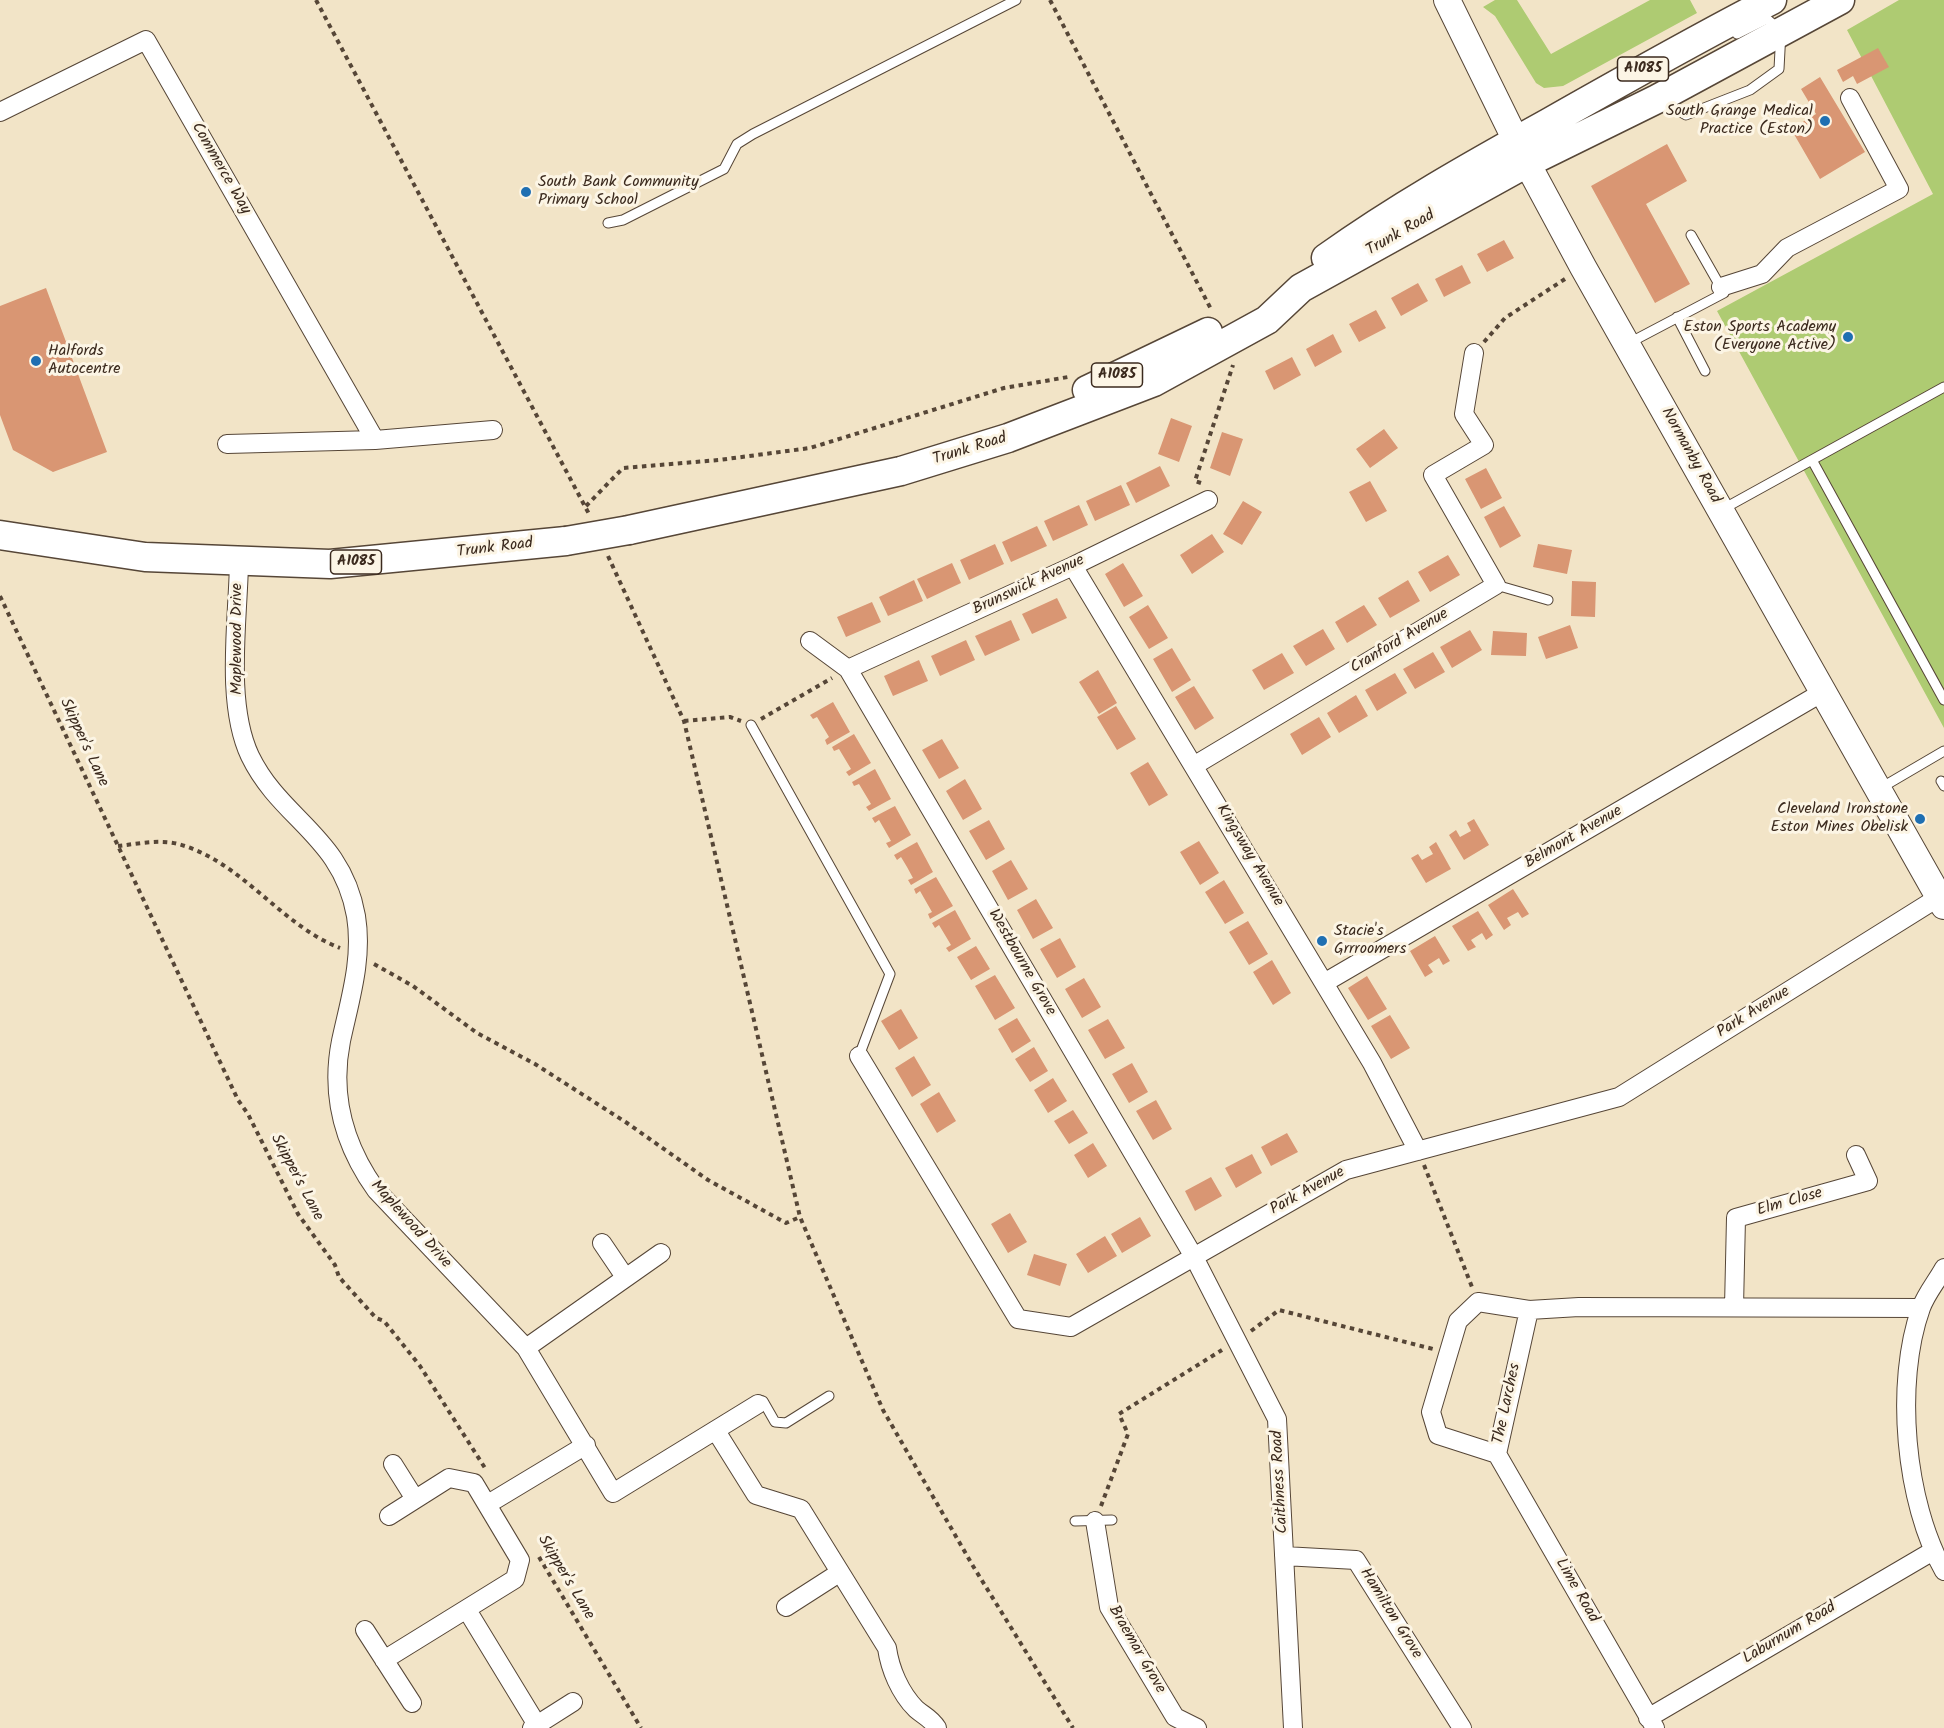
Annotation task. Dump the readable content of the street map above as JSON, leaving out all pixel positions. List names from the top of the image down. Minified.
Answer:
{"streets":{"main road":["A1085","Trunk Road"],"street":["Commerce Way","Normanby Road","Brunswick Avenue","Maplewood Drive","Cranford Avenue","Belmont Avenue","Kingsway Avenue","Westbourne Grove","Park Avenue","Elm Close","The Larches","Caithness Road","Lime Road","Hamilton Grove","Laburnum Road","Braemar Grove"],"path":["Skipper's Lane"]},"crossings":[["A1085","Trunk Road"],["A1085","Normanby Road"],["Trunk Road","Normanby Road"],["Trunk Road","Maplewood Drive"],["Normanby Road","Belmont Avenue"],["Normanby Road","Park Avenue"],["Brunswick Avenue","Kingsway Avenue"],["Brunswick Avenue","Westbourne Grove"],["Cranford Avenue","Kingsway Avenue"],["Belmont Avenue","Kingsway Avenue"],["Kingsway Avenue","Park Avenue"],["Westbourne Grove","Park Avenue"],["Westbourne Grove","Caithness Road"],["Park Avenue","Caithness Road"],["The Larches","Lime Road"],["Caithness Road","Hamilton Grove"],["Lime Road","Laburnum Road"]],"places":["South Grange Medical Practice (Eston)","South Bank Community Primary School","Eston Sports Academy (Everyone Active)","Halfords Autocentre","Cleveland Ironstone Eston Mines Obelisk","Stacie's Grrroomers"]}
